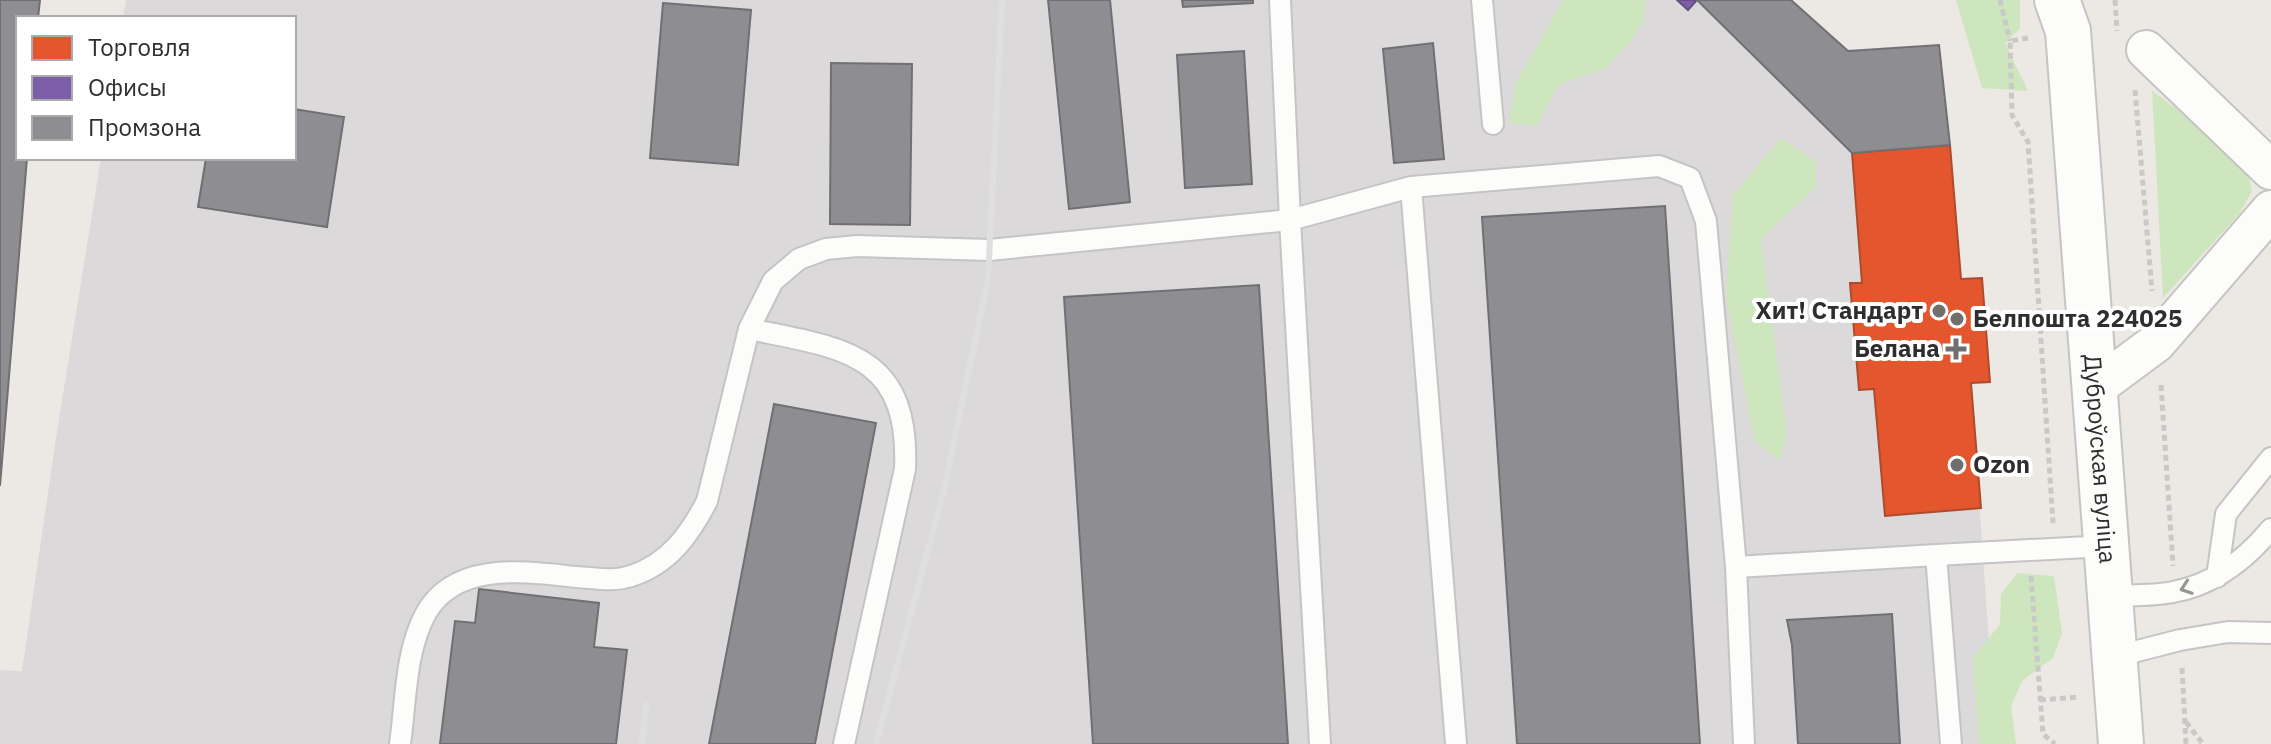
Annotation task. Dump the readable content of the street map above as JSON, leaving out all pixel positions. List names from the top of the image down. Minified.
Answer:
{"streets":{"main road":["Дуброўская вуліца"]},"places":{"other":["Хит! Стандарт","Белпошта 224025","Ozon"],"health":["Белана"]},"legend":["Торговля","Офисы","Промзона"]}
